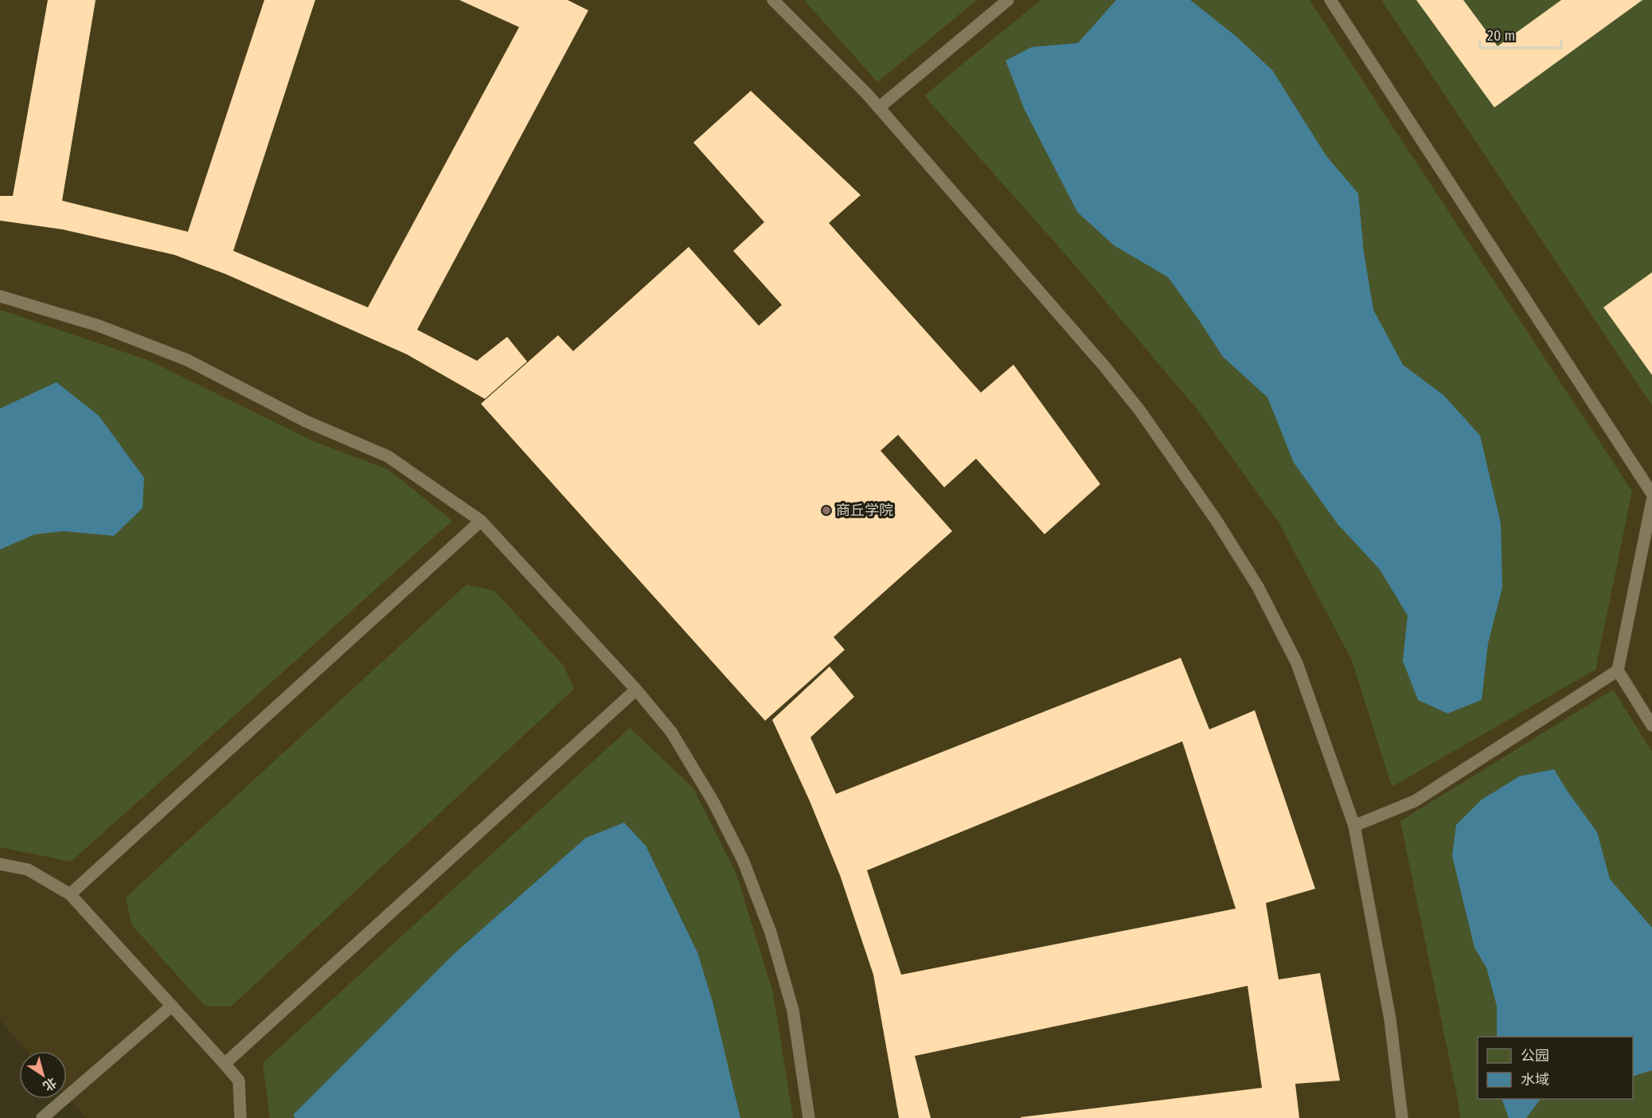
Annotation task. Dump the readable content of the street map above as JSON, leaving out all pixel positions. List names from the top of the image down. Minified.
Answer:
{"places":["商丘学院"],"legend":["公园","水域"],"scale_bar":"20 m","north":"bottom right"}
